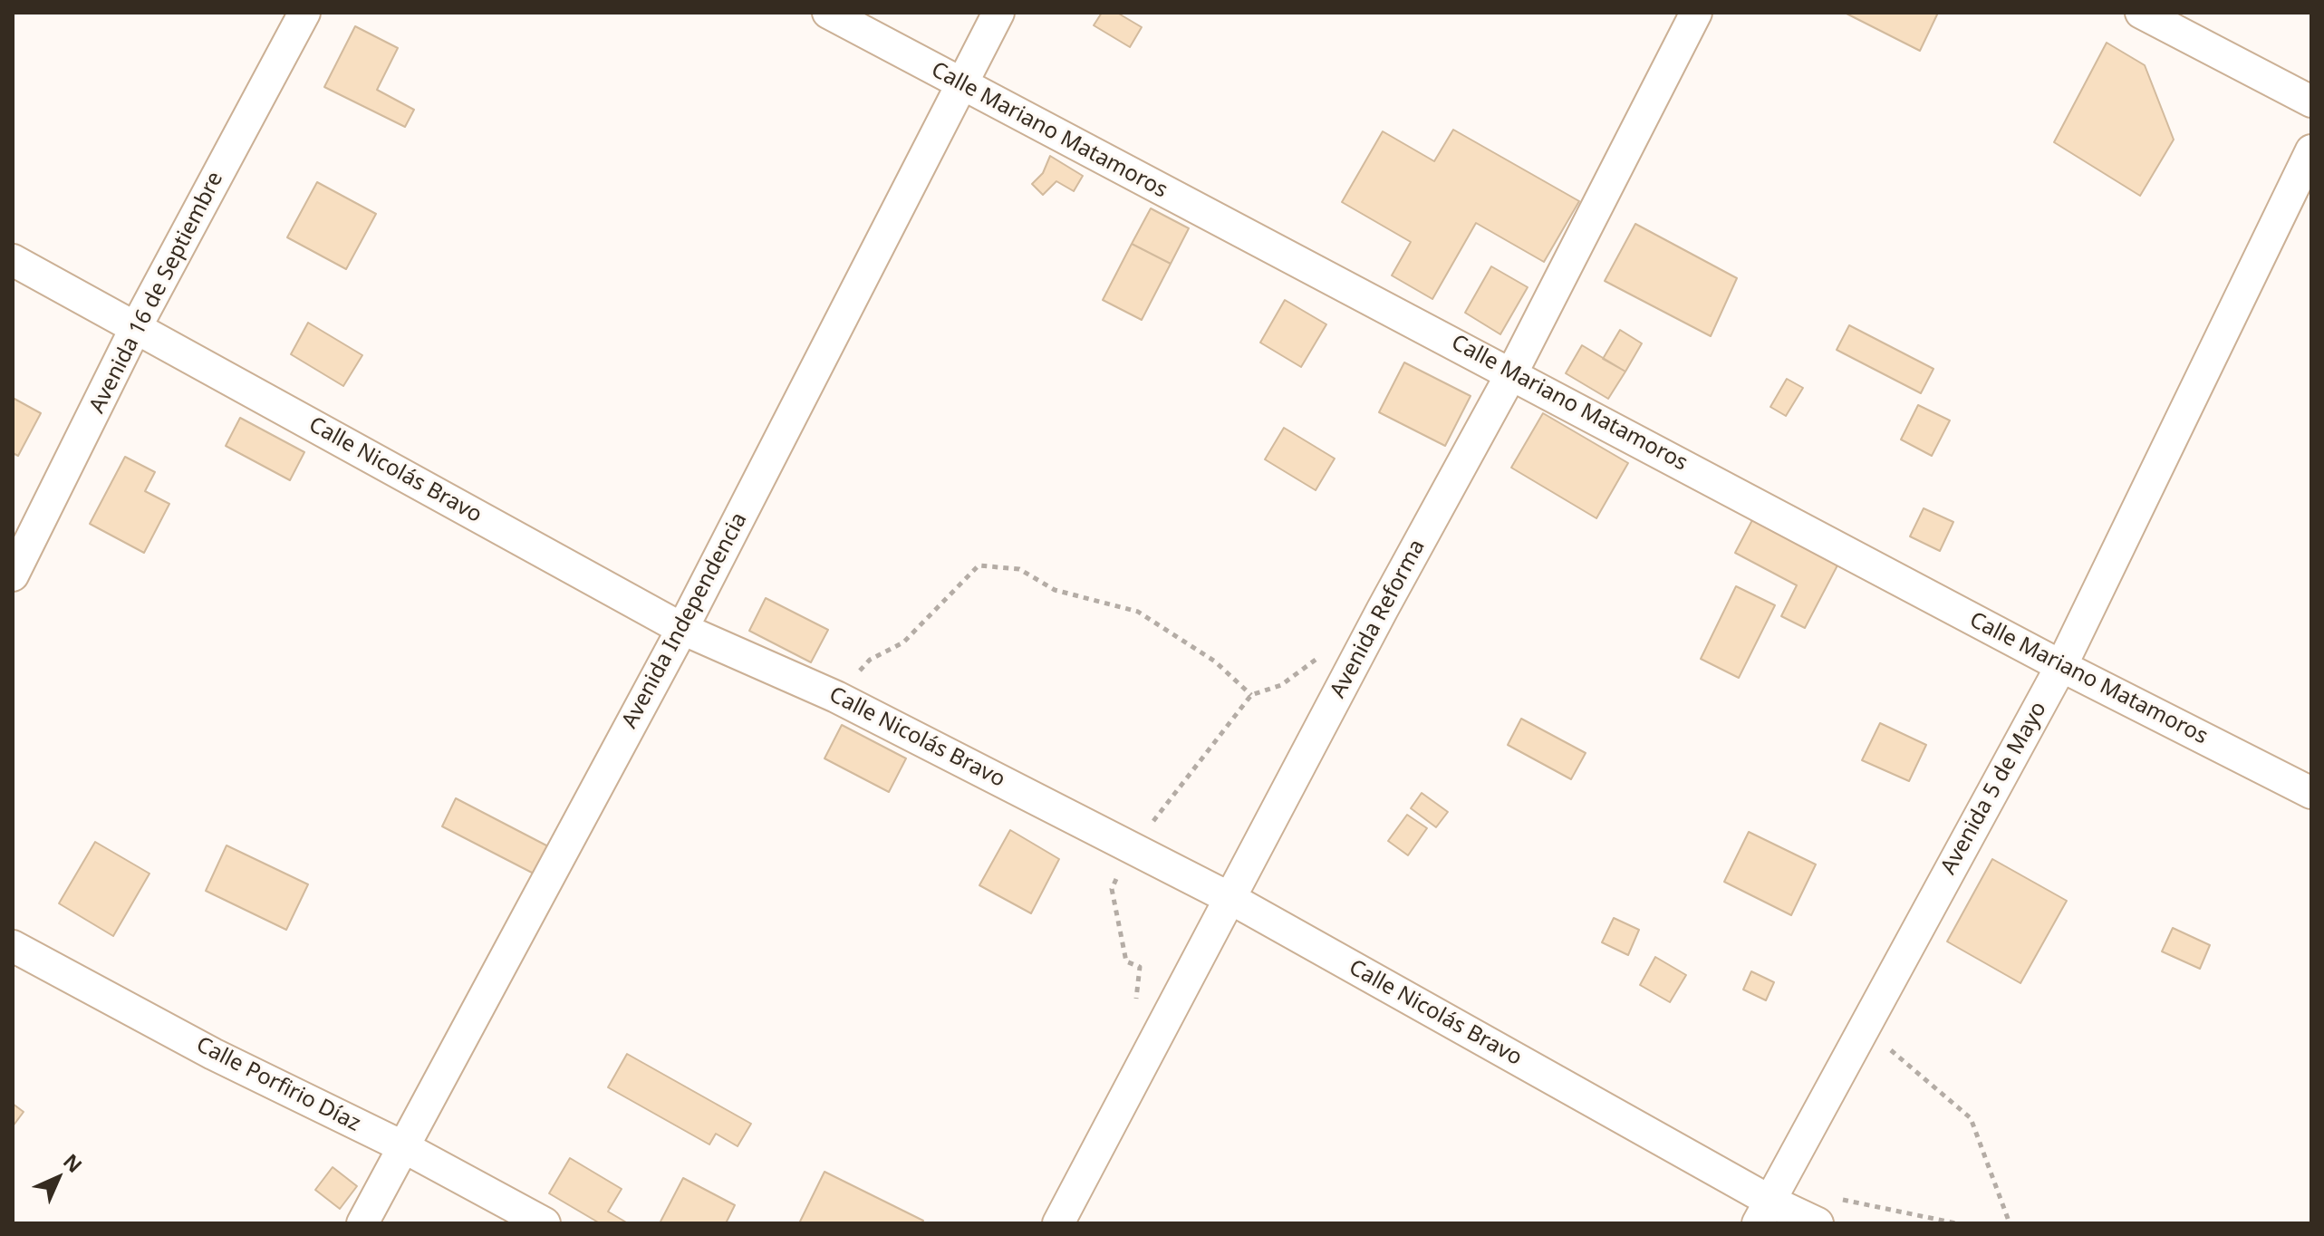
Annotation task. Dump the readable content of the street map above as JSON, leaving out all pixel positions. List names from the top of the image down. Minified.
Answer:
{"streets":{"street":["Calle Mariano Matamoros","Avenida 16 de Septiembre","Calle Nicolás Bravo","Avenida Reforma","Avenida Independencia","Avenida 5 de Mayo","Calle Porfirio Díaz"]},"crossings":[["Calle Mariano Matamoros","Avenida Reforma"],["Calle Mariano Matamoros","Avenida Independencia"],["Calle Mariano Matamoros","Avenida 5 de Mayo"],["Avenida 16 de Septiembre","Calle Nicolás Bravo"],["Calle Nicolás Bravo","Avenida Reforma"],["Calle Nicolás Bravo","Avenida Independencia"],["Calle Nicolás Bravo","Avenida 5 de Mayo"],["Avenida Independencia","Calle Porfirio Díaz"]],"north":"top right"}
